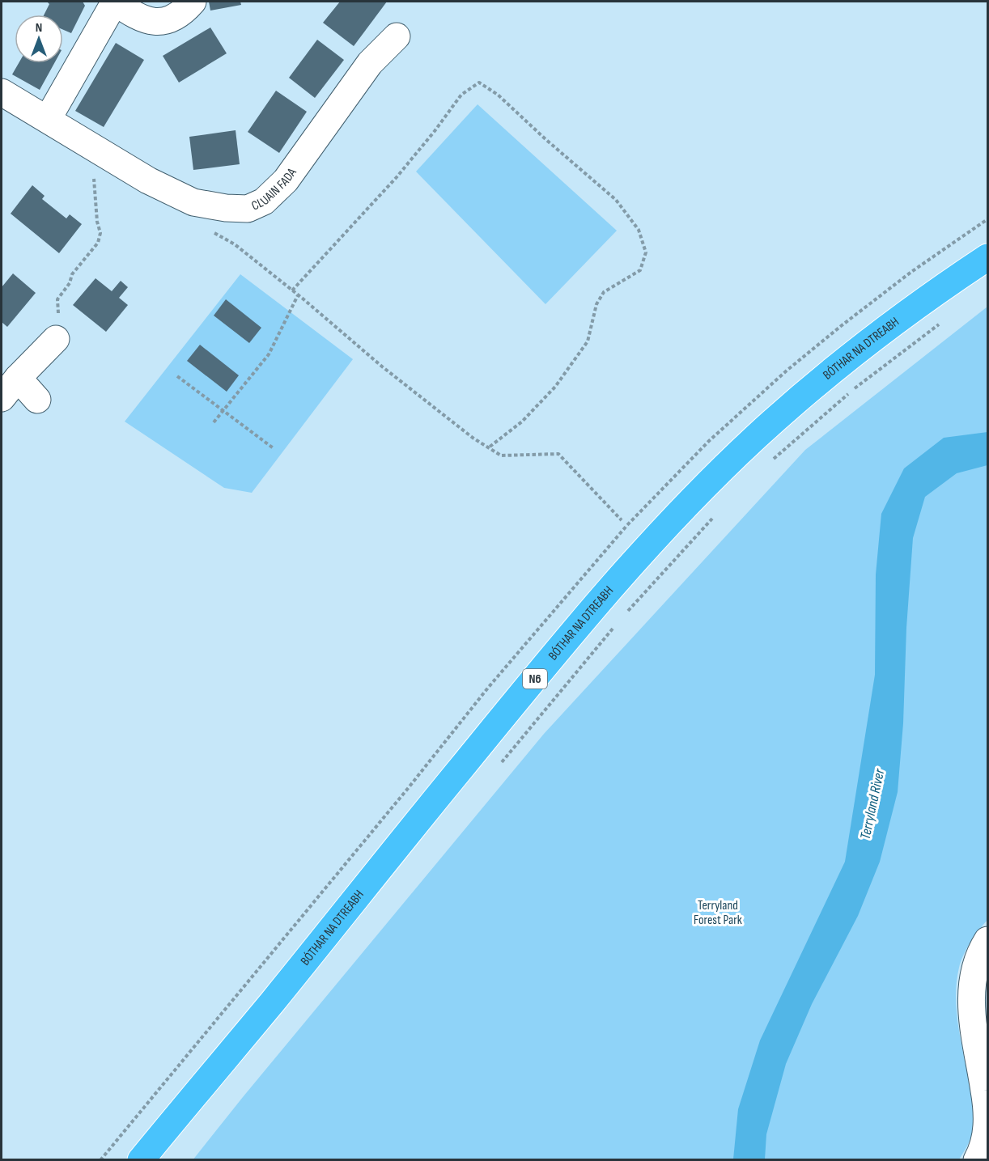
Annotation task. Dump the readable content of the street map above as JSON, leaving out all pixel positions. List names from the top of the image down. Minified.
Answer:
{"streets":{"highway":["BÓTHAR NA DTREABH","N6"],"street":["CLUAIN FADA"]},"water":["Terryland River"],"parks":["Terryland Forest Park"],"north":"top"}
